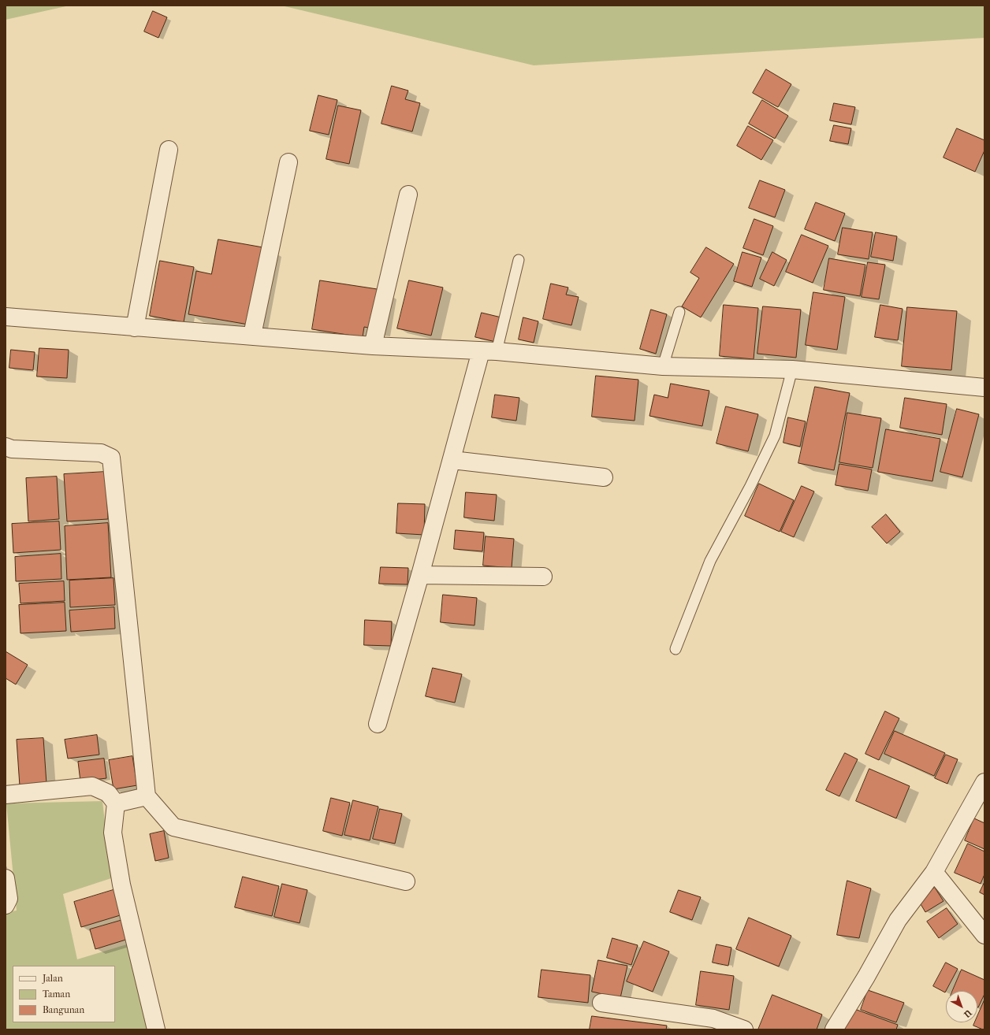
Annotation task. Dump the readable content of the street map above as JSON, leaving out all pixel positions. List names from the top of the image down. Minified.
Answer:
{"legend":["Jalan","Taman","Bangunan"],"north":"bottom right"}
